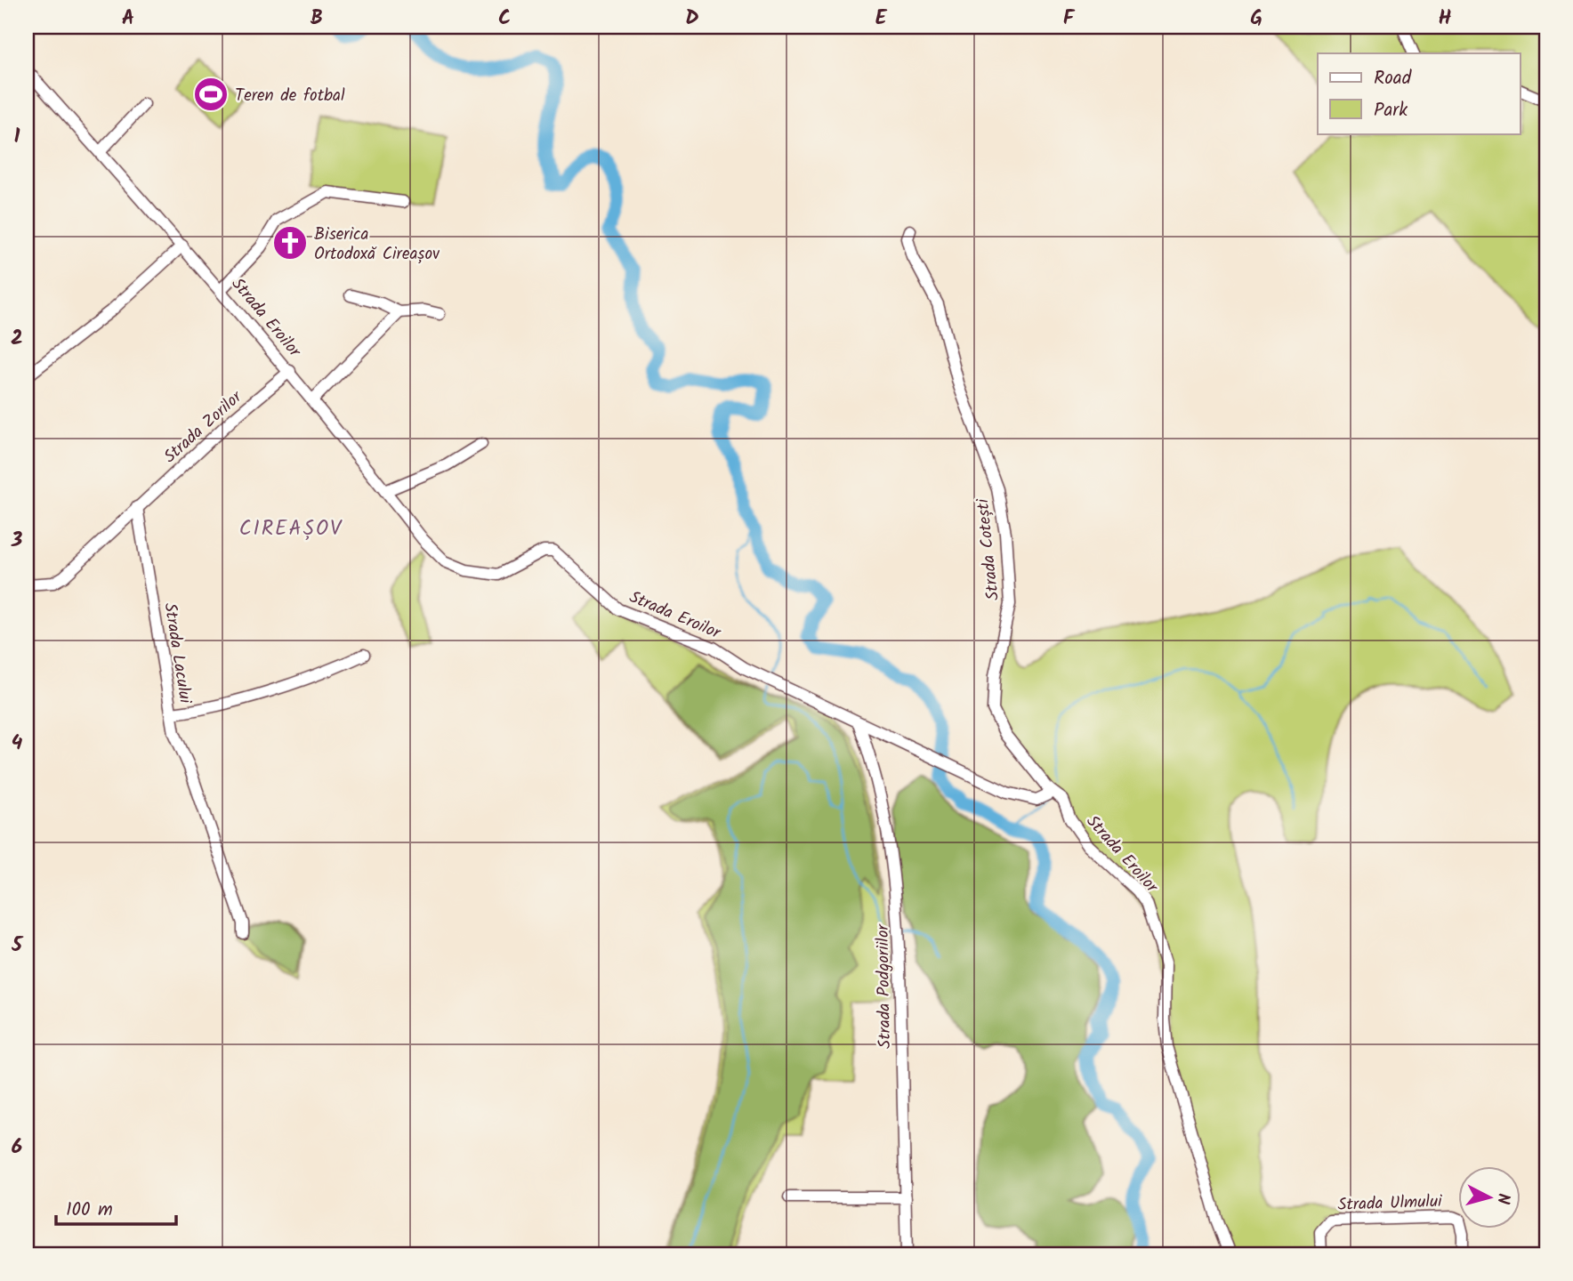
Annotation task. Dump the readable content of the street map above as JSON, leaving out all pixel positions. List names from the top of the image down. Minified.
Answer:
{"streets":{"street":["Strada Eroilor","Strada Zorilor","Strada Cotești","Strada Lacului","Strada Podgoriilor","Strada Ulmului"]},"crossings":[["Strada Eroilor","Strada Zorilor"],["Strada Eroilor","Strada Cotești"],["Strada Eroilor","Strada Podgoriilor"],["Strada Zorilor","Strada Lacului"]],"districts":["CIREAȘOV"],"places":{"sports":["Teren de fotbal"],"church":["Biserica Ortodoxă Cireașov"]},"legend":["Road","Park"],"scale_bar":"100 m","north":"right","grid":{"columns":["A","B","C","D","E","F","G","H"],"rows":["1","2","3","4","5","6"]}}
